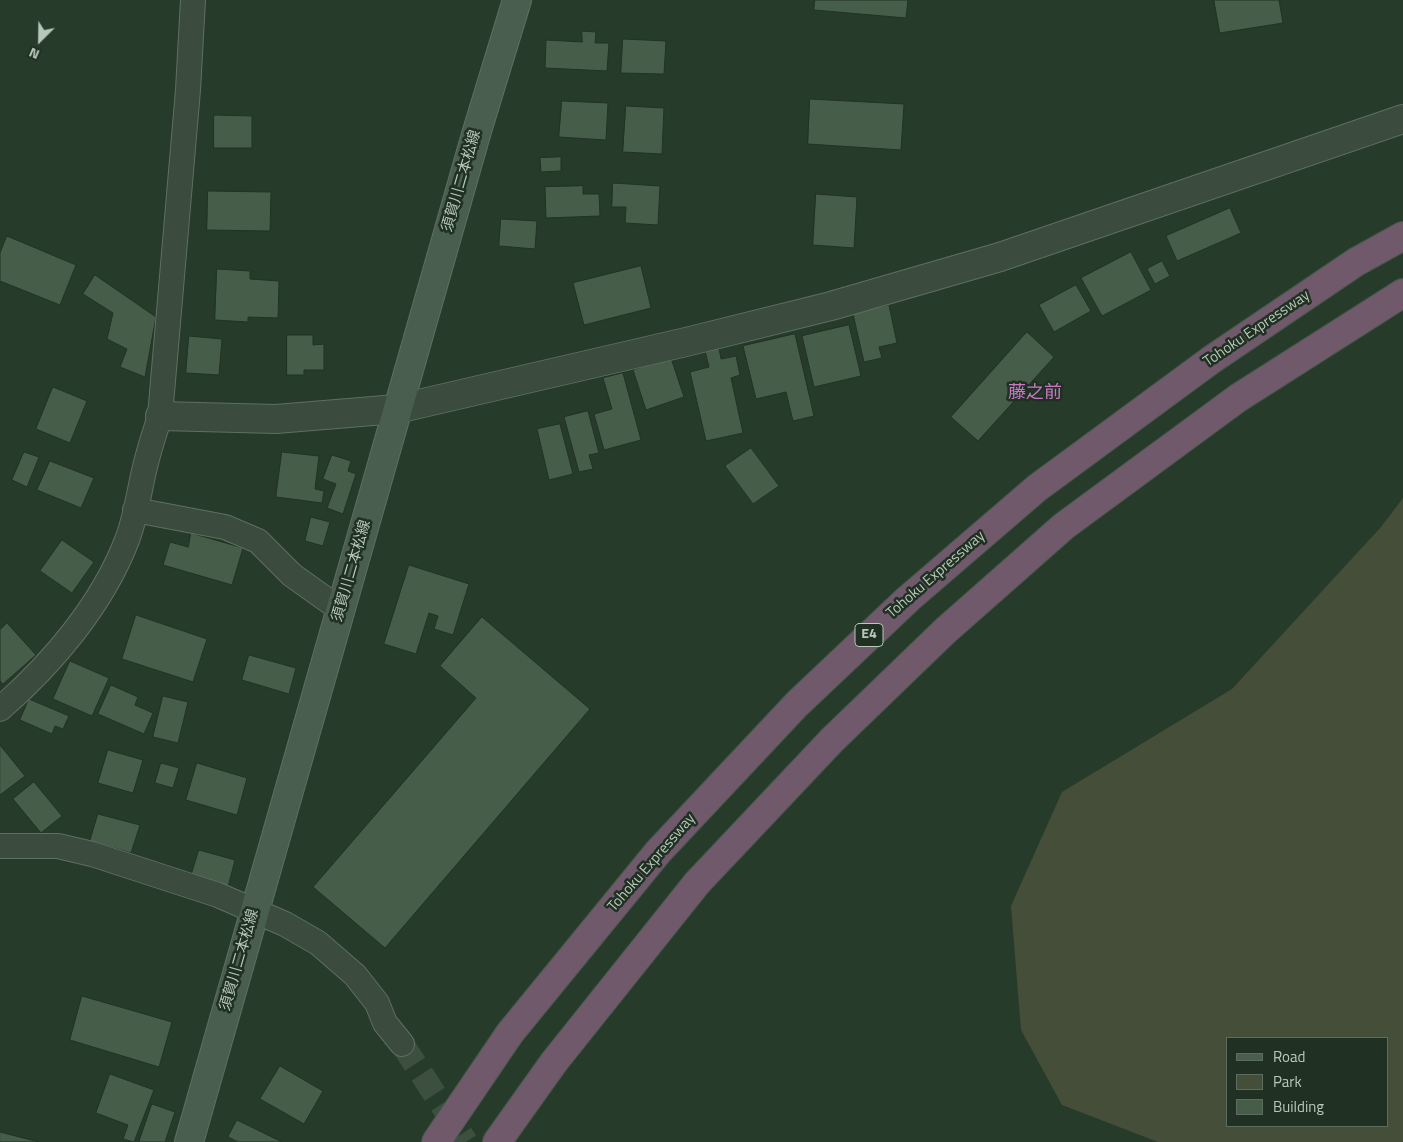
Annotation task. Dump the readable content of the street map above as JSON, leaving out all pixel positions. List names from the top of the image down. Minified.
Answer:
{"streets":{"highway":["Tohoku Expressway","E4"],"main road":["須賀川二本松線"]},"districts":["藤之前"],"legend":["Road","Park","Building"],"north":"bottom left"}
